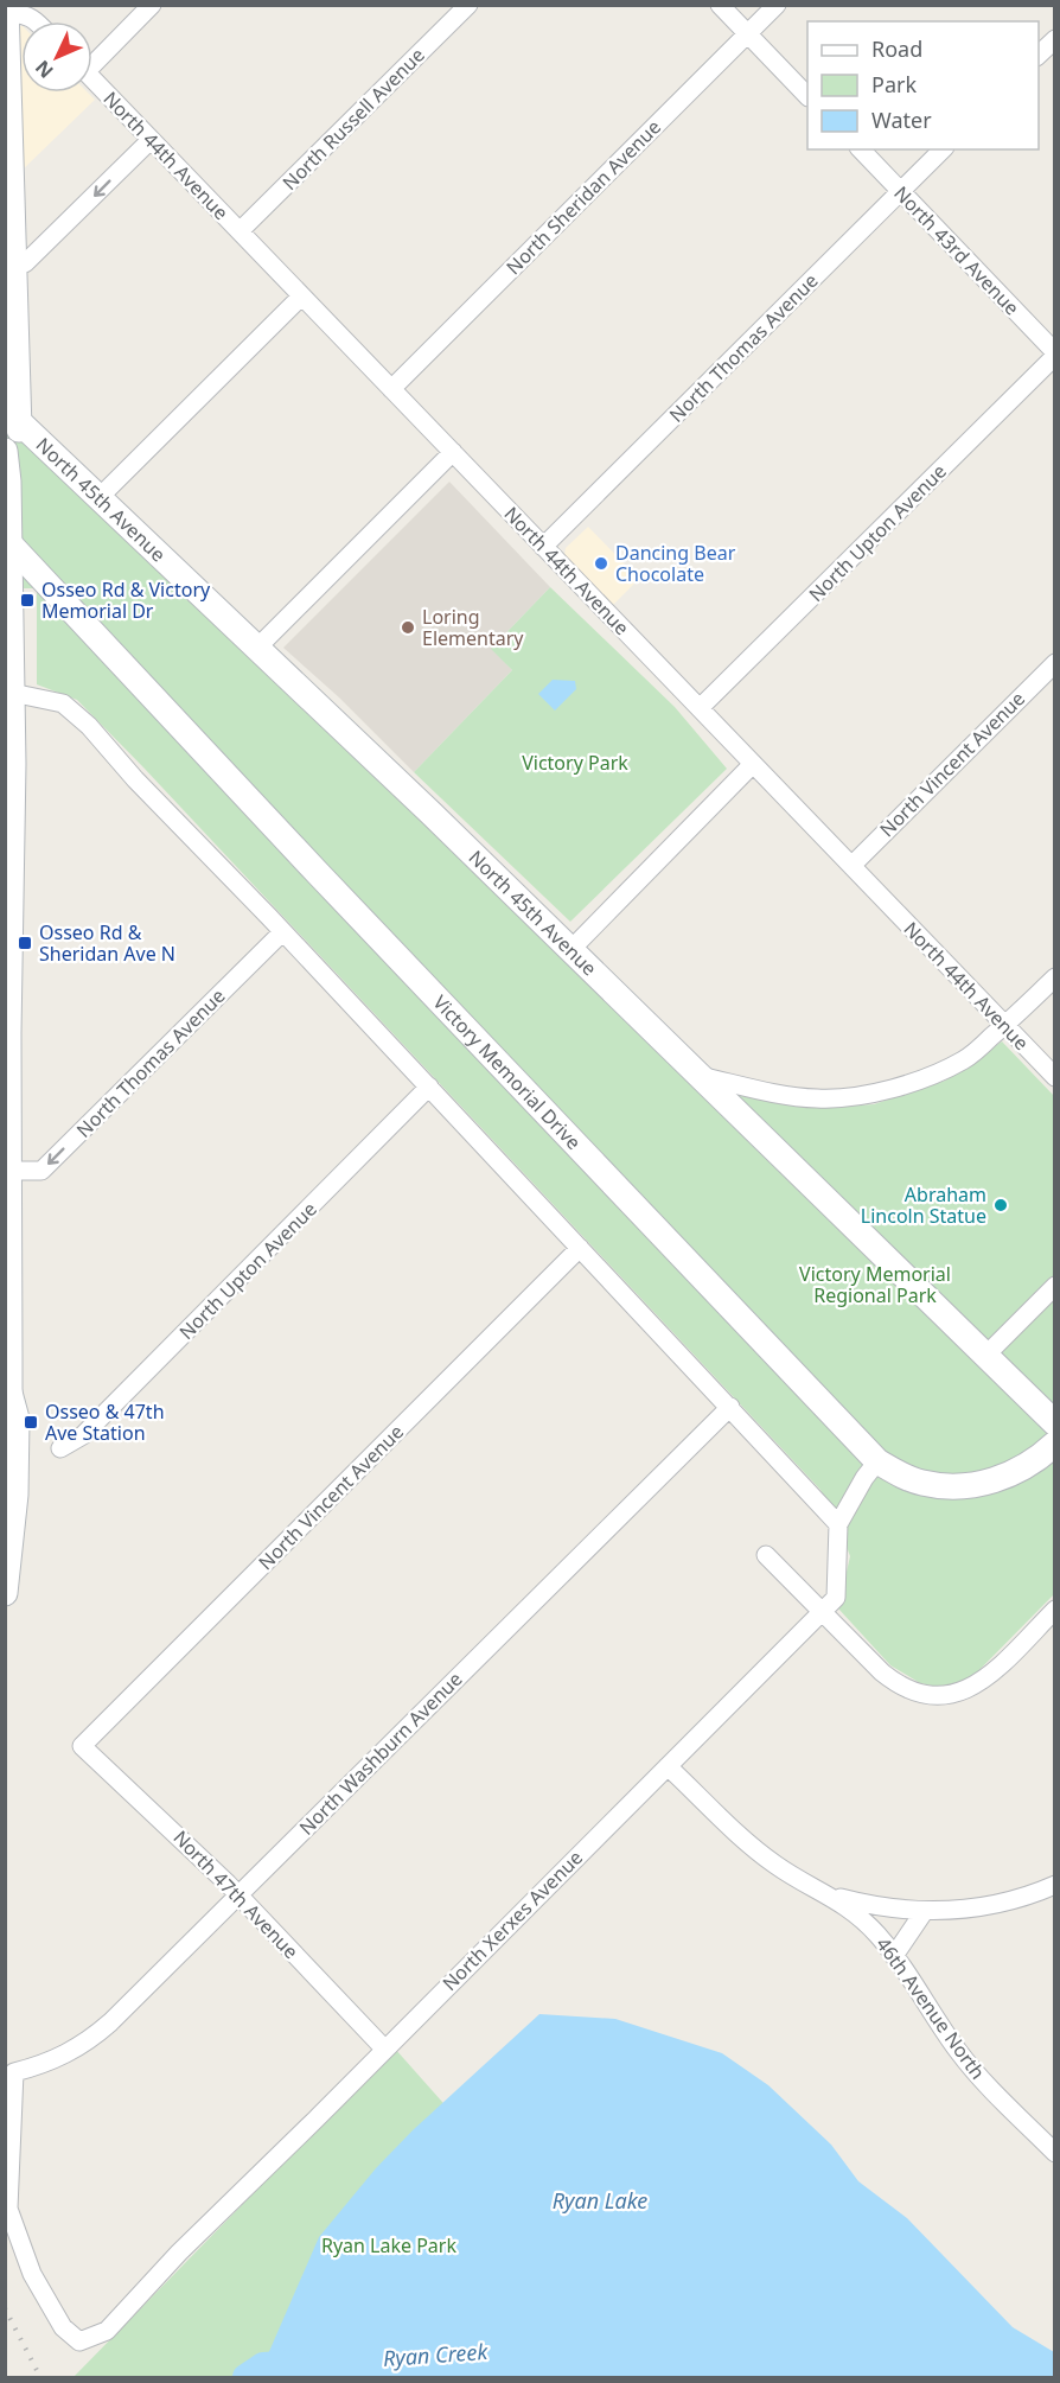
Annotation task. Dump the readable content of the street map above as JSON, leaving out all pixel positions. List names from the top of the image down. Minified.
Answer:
{"streets":{"street":["North Russell Avenue","North 44th Avenue","North Sheridan Avenue","North 43rd Avenue","North Thomas Avenue","North 45th Avenue","North Upton Avenue","North Vincent Avenue","Victory Memorial Drive","North Washburn Avenue","North 47th Avenue","North Xerxes Avenue","46th Avenue North"]},"crossings":[["North Russell Avenue","North 44th Avenue"],["North 44th Avenue","North Sheridan Avenue"],["North 44th Avenue","North Thomas Avenue"],["North 44th Avenue","North Upton Avenue"],["North 44th Avenue","North Vincent Avenue"],["North 43rd Avenue","North Thomas Avenue"],["North 43rd Avenue","North Upton Avenue"],["North Vincent Avenue","North 47th Avenue"],["Victory Memorial Drive","North Xerxes Avenue"],["North Washburn Avenue","North 47th Avenue"],["North Washburn Avenue","North Xerxes Avenue"],["North 47th Avenue","North Xerxes Avenue"],["North Xerxes Avenue","46th Avenue North"]],"one_way":["North Thomas Avenue"],"water":["Ryan Lake","Ryan Creek"],"parks":["Victory Park","Victory Memorial Regional Park","Ryan Lake Park"],"places":{"other":["Dancing Bear Chocolate","Loring Elementary","Abraham Lincoln Statue"],"transit":["Osseo Rd & Victory Memorial Dr","Osseo Rd & Sheridan Ave N","Osseo & 47th Ave Station"]},"legend":["Road","Park","Water"],"north":"bottom left"}
